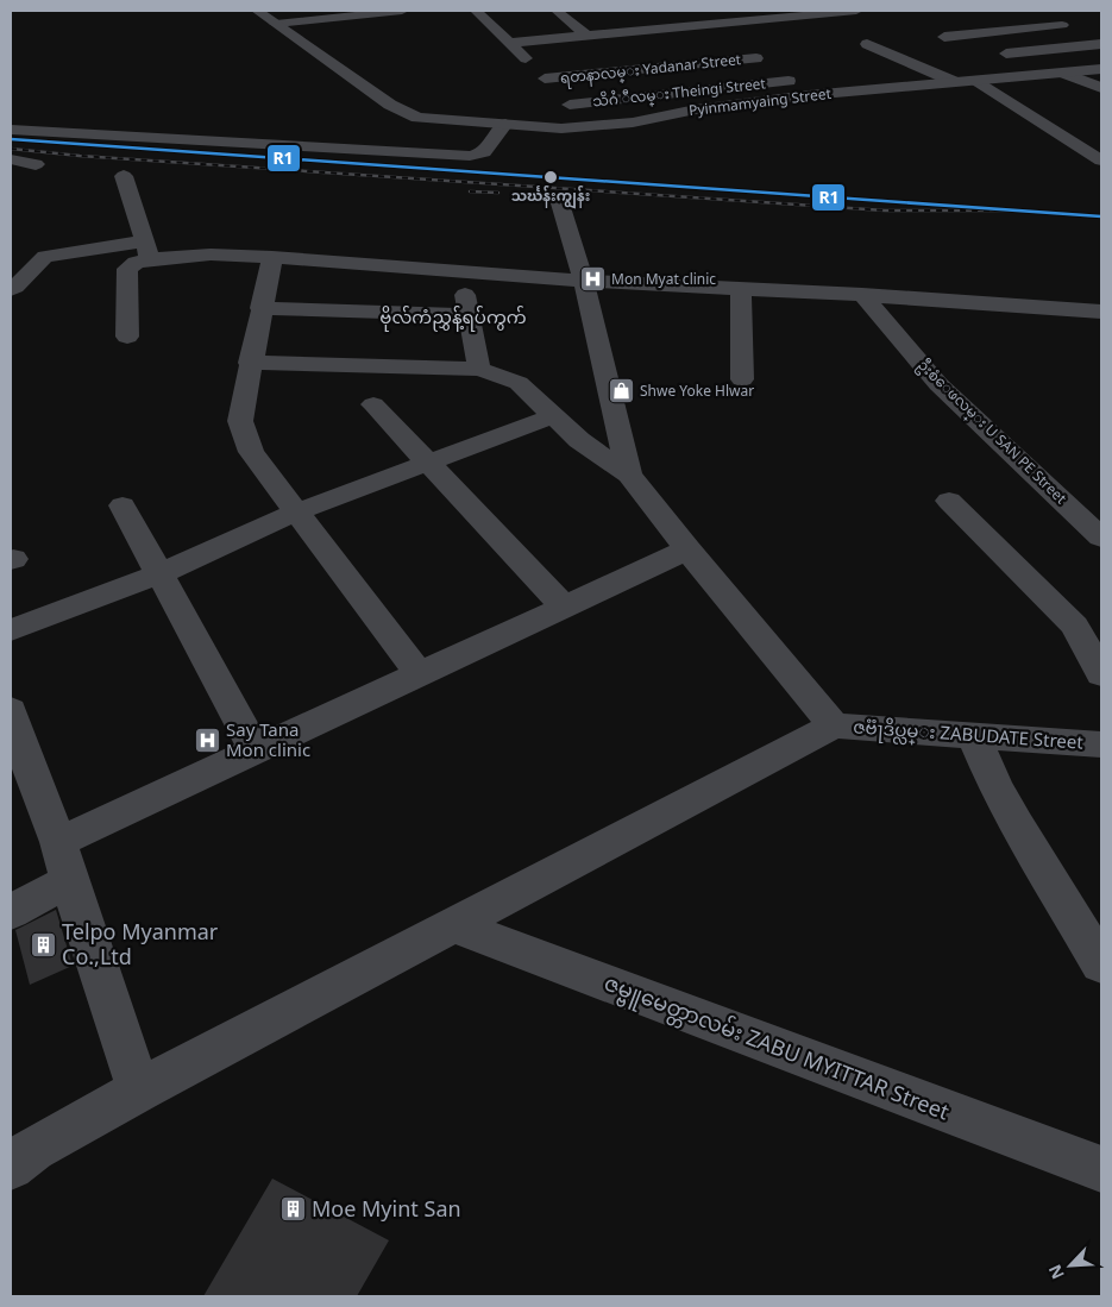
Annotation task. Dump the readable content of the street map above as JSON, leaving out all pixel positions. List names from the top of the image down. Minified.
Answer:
{"streets":{"street":["ရတနာလမ္း Yadanar Street","သိဂႆ ီလမ္း Theingi Street","Pyinmamyaing Street","ဦးစံေဖလမ္း U SAN PE Street","ဇဗၱႃဒိပ္လမ္း ZABUDATE Street","ဇမ္ဗူမေတ္တာလမ်း ZABU MYITTAR Street"]},"districts":["ဗိုလ်ကံညွှန့်ရပ်ကွက်"],"places":{"other":["သင်္ဃန်းကျွန်း"],"hospital":["Mon Myat clinic","Say Tana Mon clinic"],"shop":["Shwe Yoke Hlwar"],"building":["Telpo Myanmar Co.,Ltd","Moe Myint San"]},"lines":["transit line R1"],"north":"bottom left"}
